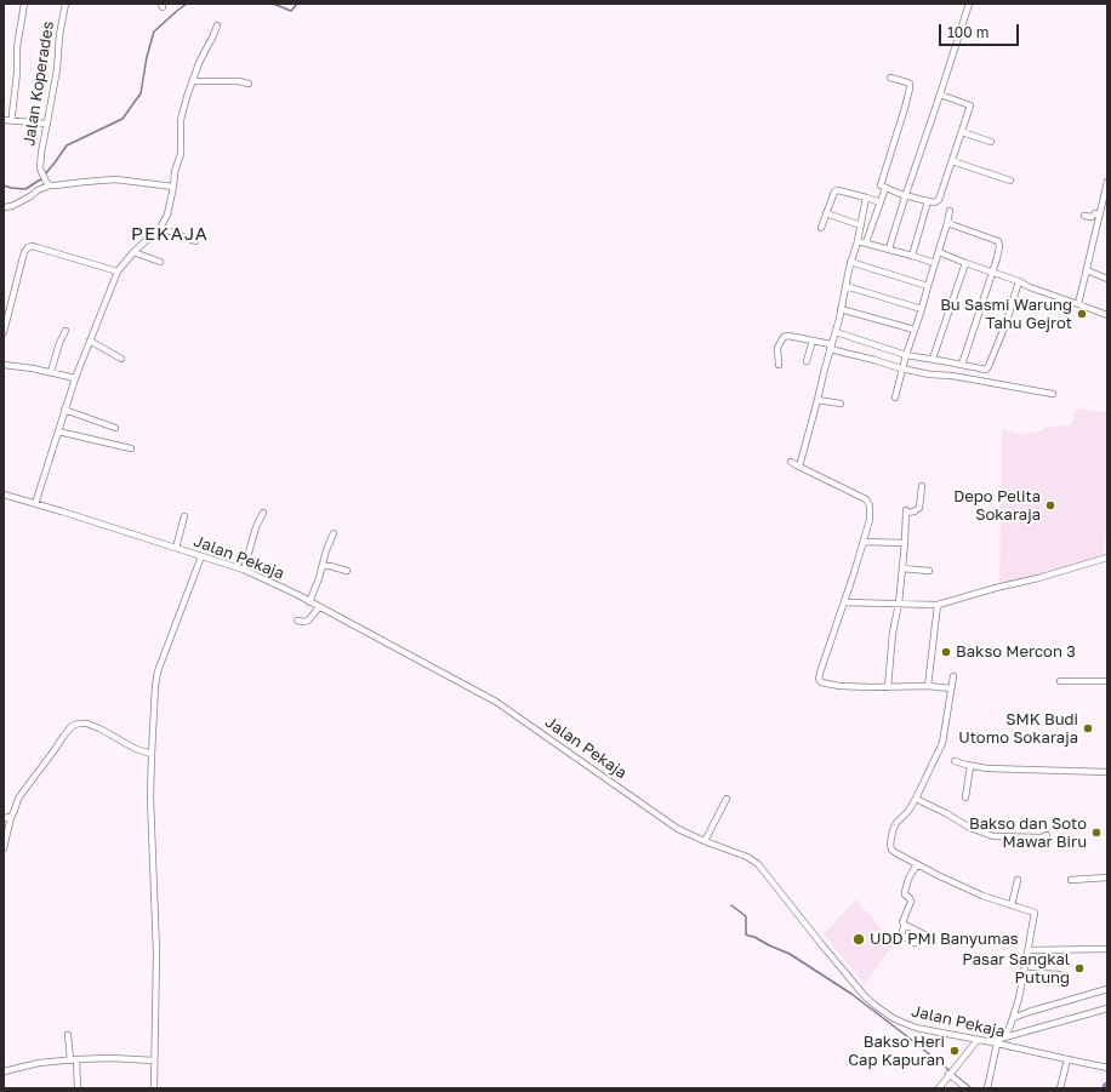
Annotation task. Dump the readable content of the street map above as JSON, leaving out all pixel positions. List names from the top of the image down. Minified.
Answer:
{"streets":{"street":["Jalan Koperades","Jalan Pekaja"]},"districts":["PEKAJA"],"places":["Bu Sasmi Warung Tahu Gejrot","Depo Pelita Sokaraja","Bakso Mercon 3","SMK Budi Utomo Sokaraja","Bakso dan Soto Mawar Biru","UDD PMI Banyumas","Pasar Sangkal Putung","Bakso Heri Cap Kapuran"],"scale_bar":"100 m"}
